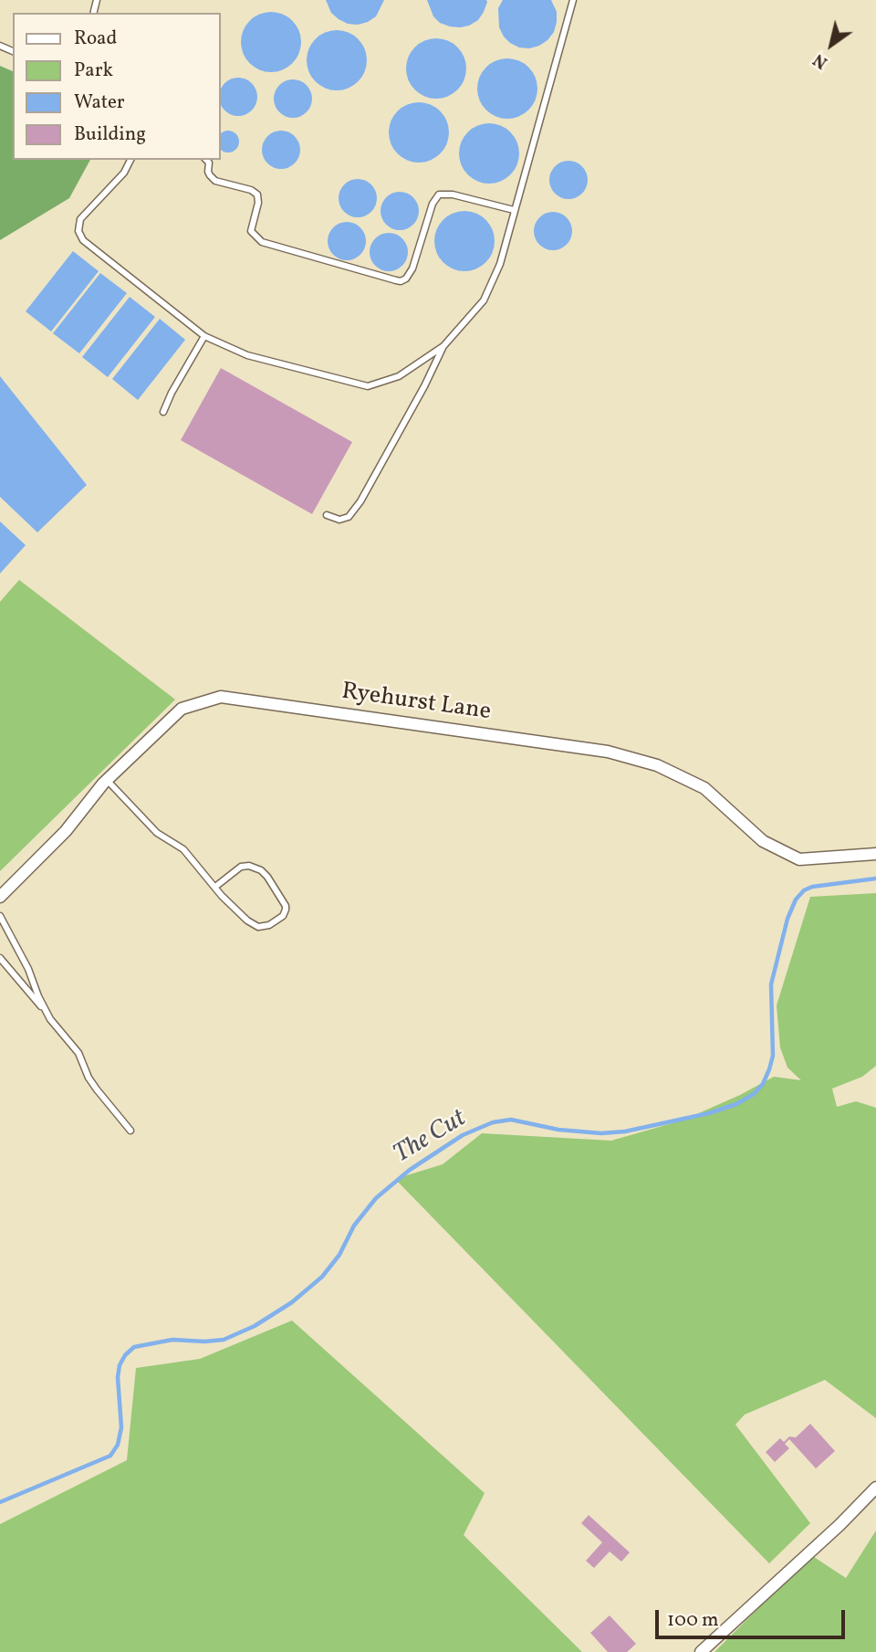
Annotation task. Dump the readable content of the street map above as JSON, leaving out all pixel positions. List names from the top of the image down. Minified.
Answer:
{"streets":{"street":["Ryehurst Lane"]},"water":["The Cut"],"legend":["Road","Park","Water","Building"],"scale_bar":"100 m","north":"bottom left"}
